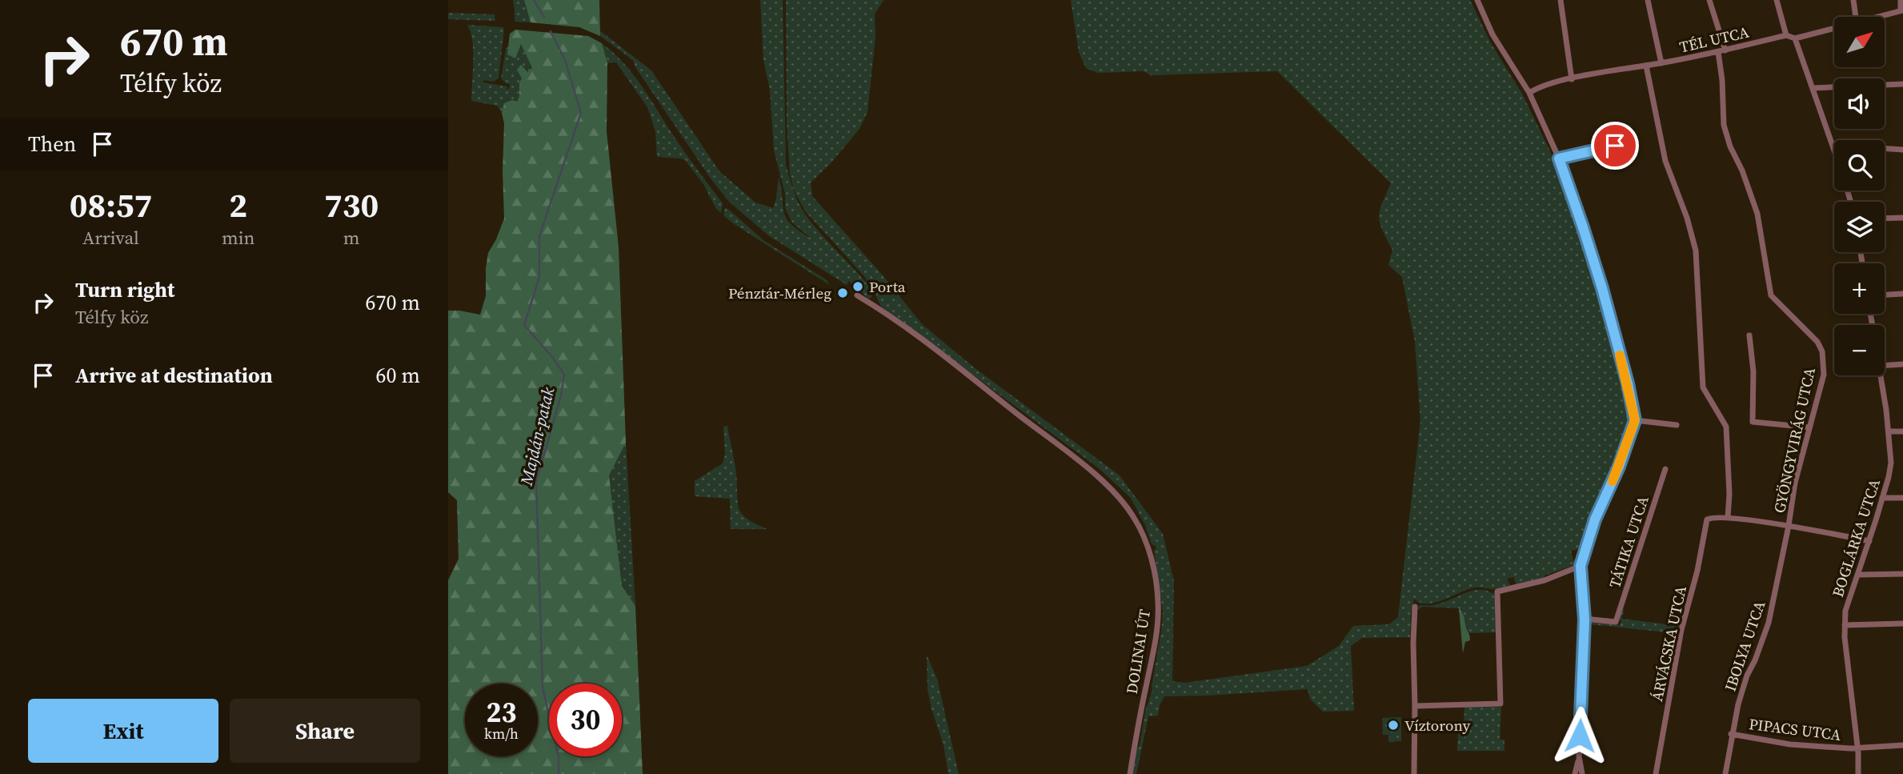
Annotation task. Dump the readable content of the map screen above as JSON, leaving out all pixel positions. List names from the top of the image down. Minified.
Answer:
{"streets":{"street":["TÉL UTCA","GYÖNGYVIRÁG UTCA","BOGLÁRKA UTCA","TÁTIKA UTCA","ÁRVÁCSKA UTCA","IBOLYA UTCA","DOLINAI ÚT","PIPACS UTCA"]},"crossings":[["TÉL UTCA","GYÖNGYVIRÁG UTCA"],["GYÖNGYVIRÁG UTCA","IBOLYA UTCA"],["BOGLÁRKA UTCA","PIPACS UTCA"],["IBOLYA UTCA","PIPACS UTCA"]],"water":["Majdán-patak"],"places":["Porta","Pénztár-Mérleg","Víztorony"],"north":"top right","page":{"turn":["670 m","Télfy köz"],"map_buttons":["+","−"],"then":"Then","eta":["08:57","Arrival","2","min","730","m"],"list":[{"name":"Turn right","note":"Télfy köz","value":"670 m"},{"name":"Arrive at destination","value":"60 m"}],"speed":"23 km/h","limit":"30","buttons":["Exit","Share"]}}
